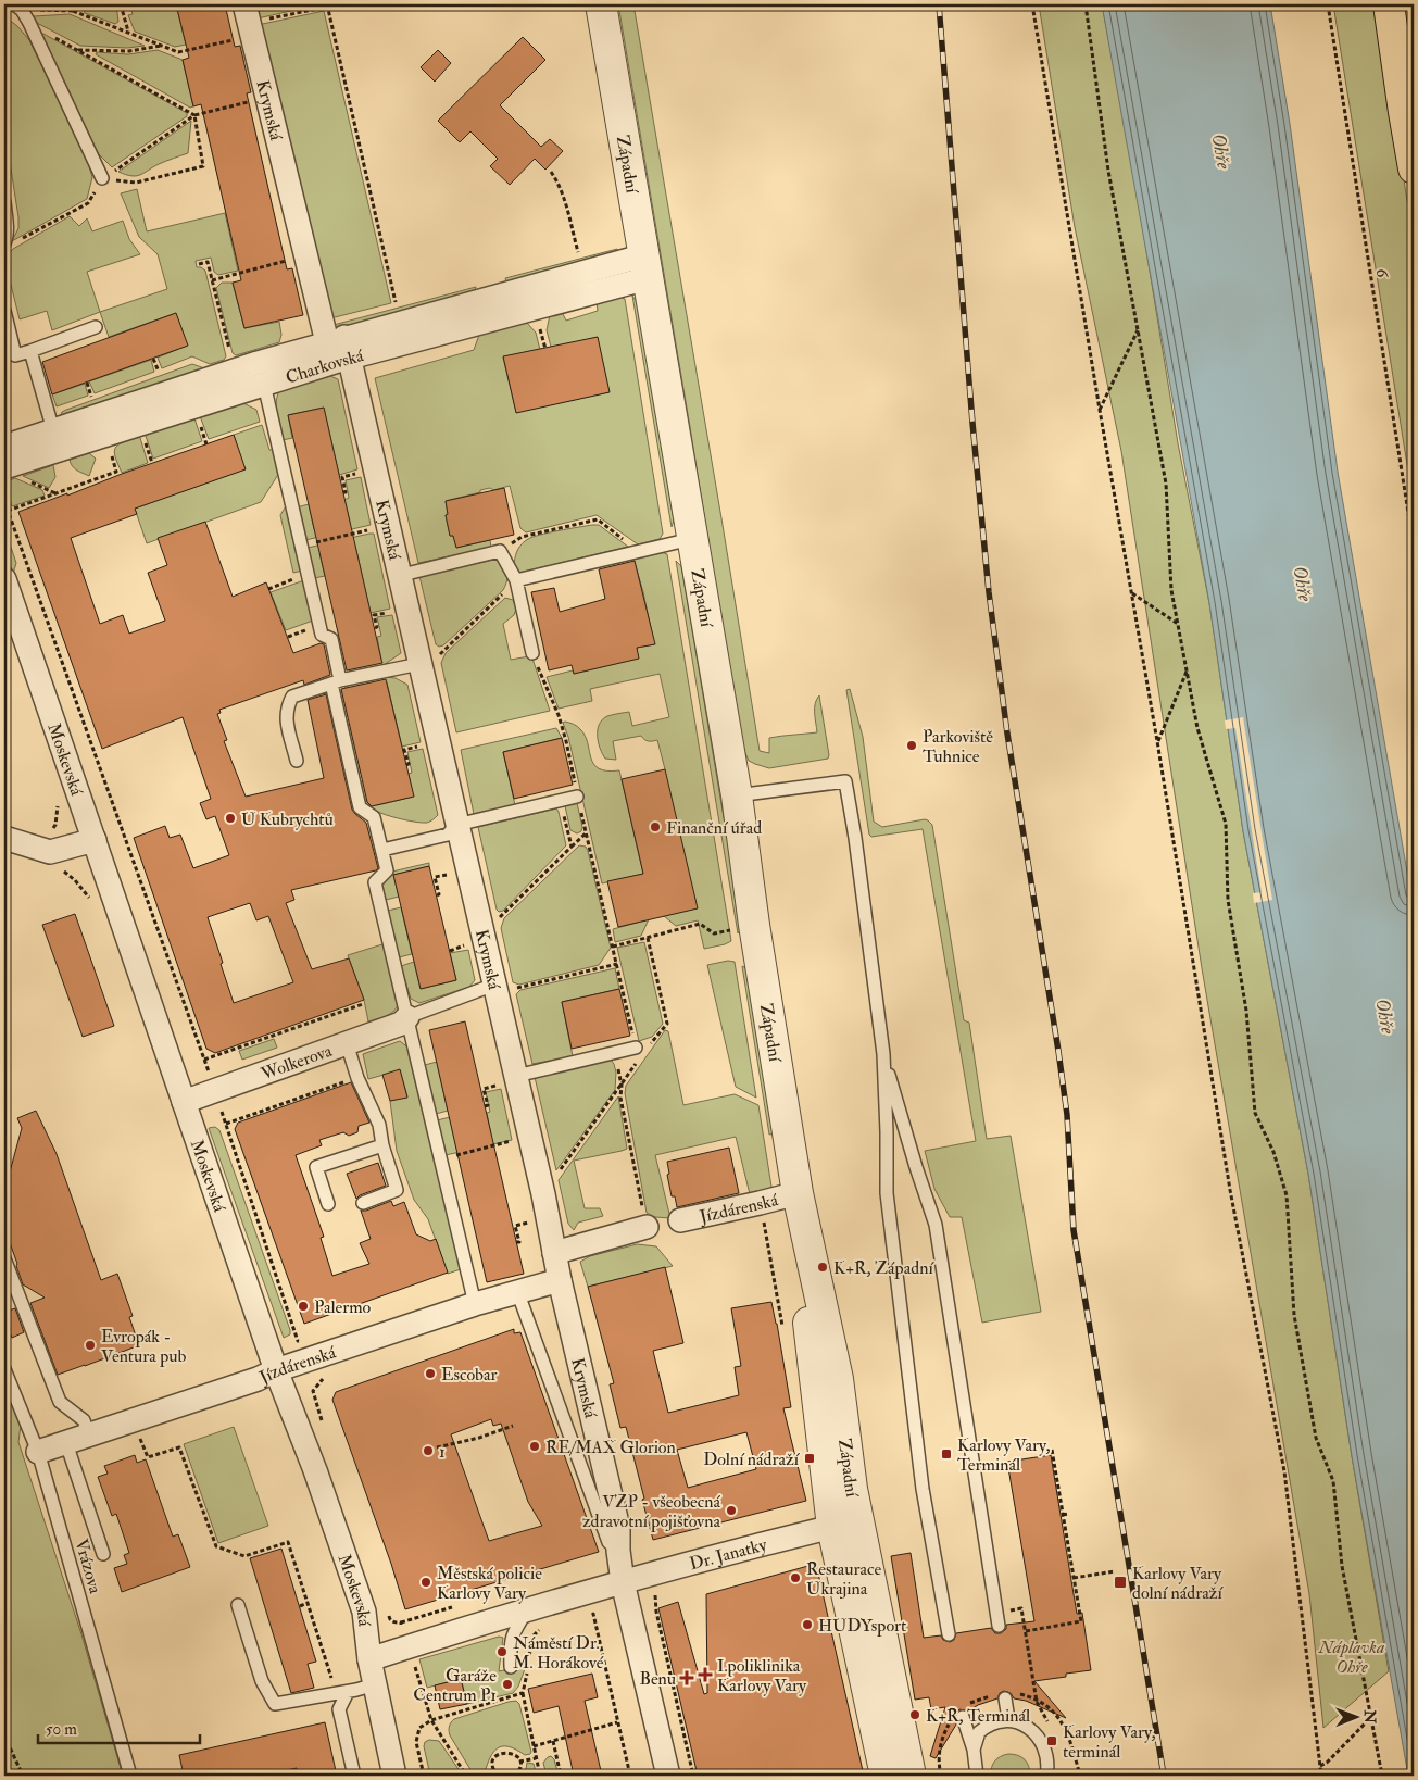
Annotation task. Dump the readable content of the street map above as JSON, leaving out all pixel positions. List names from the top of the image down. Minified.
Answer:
{"streets":{"street":["Krymská","Západní","Charkovská","Moskevská","Wolkerova","Jízdárenská","Dr. Janatky"],"lane":["Vrázova"],"path":["6"]},"crossings":[["Krymská","Charkovská"],["Krymská","Jízdárenská"],["Krymská","Dr. Janatky"],["Západní","Charkovská"],["Západní","Jízdárenská"],["Západní","Dr. Janatky"],["Moskevská","Wolkerova"],["Moskevská","Jízdárenská"],["Jízdárenská","Vrázova"]],"water":["Ohře"],"parks":["Náplavka Ohře"],"places":{"other":["Parkoviště Tuhnice","U Kubrychtů","Finanční úřad","K+R, Západní","Palermo","Evropák - Ventura pub","Escobar","RE/MAX Glorion","1","VZP - všeobecná zdravotní pojišťovna","Restaurace Ukrajina","Městská policie Karlovy Vary","HUDYsport","Náměstí Dr. M. Horákové","Garáže Centrum P1","K+R, Terminál"],"transit":["Karlovy Vary, Terminál","Dolní nádraží","Karlovy Vary dolní nádraží","Karlovy Vary, terminál"],"health":["I.poliklinika Karlovy Vary","Benu"]},"scale_bar":"50 m","north":"right"}
